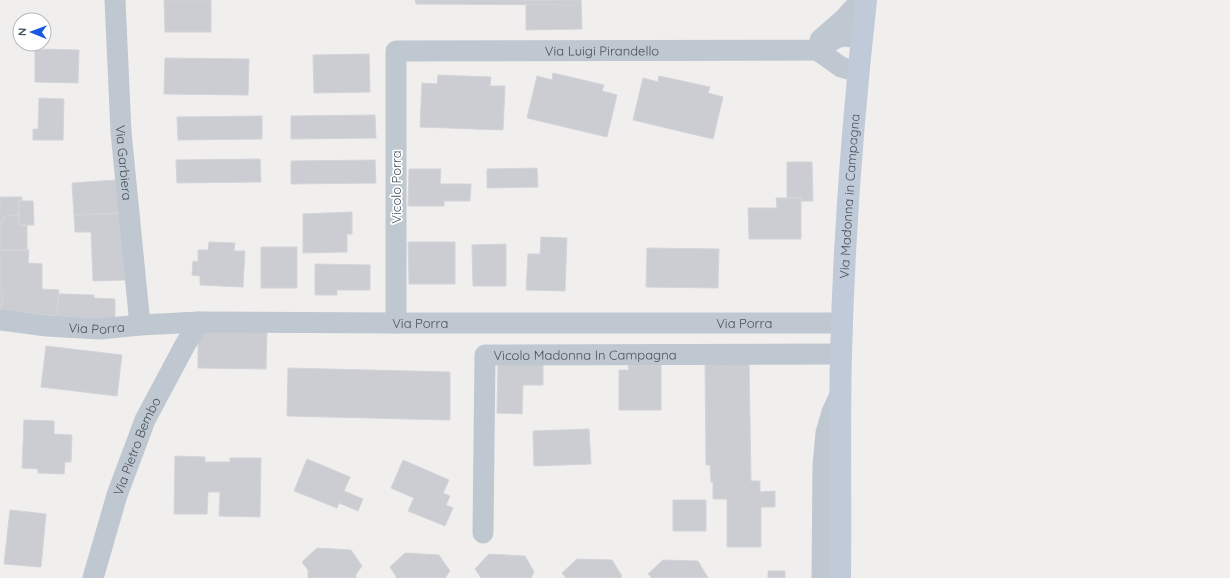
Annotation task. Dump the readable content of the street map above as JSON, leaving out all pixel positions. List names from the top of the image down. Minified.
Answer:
{"streets":{"street":["Via Luigi Pirandello","Via Garbiera","Vicolo Porra","Via Madonna in Campagna","Via Porra","Vicolo Madonna In Campagna","Via Pietro Bembo"]},"crossings":[["Via Luigi Pirandello","Vicolo Porra"],["Via Garbiera","Via Porra"],["Vicolo Porra","Via Porra"],["Via Madonna in Campagna","Via Porra"],["Via Madonna in Campagna","Vicolo Madonna In Campagna"],["Via Porra","Via Pietro Bembo"]],"north":"left"}
